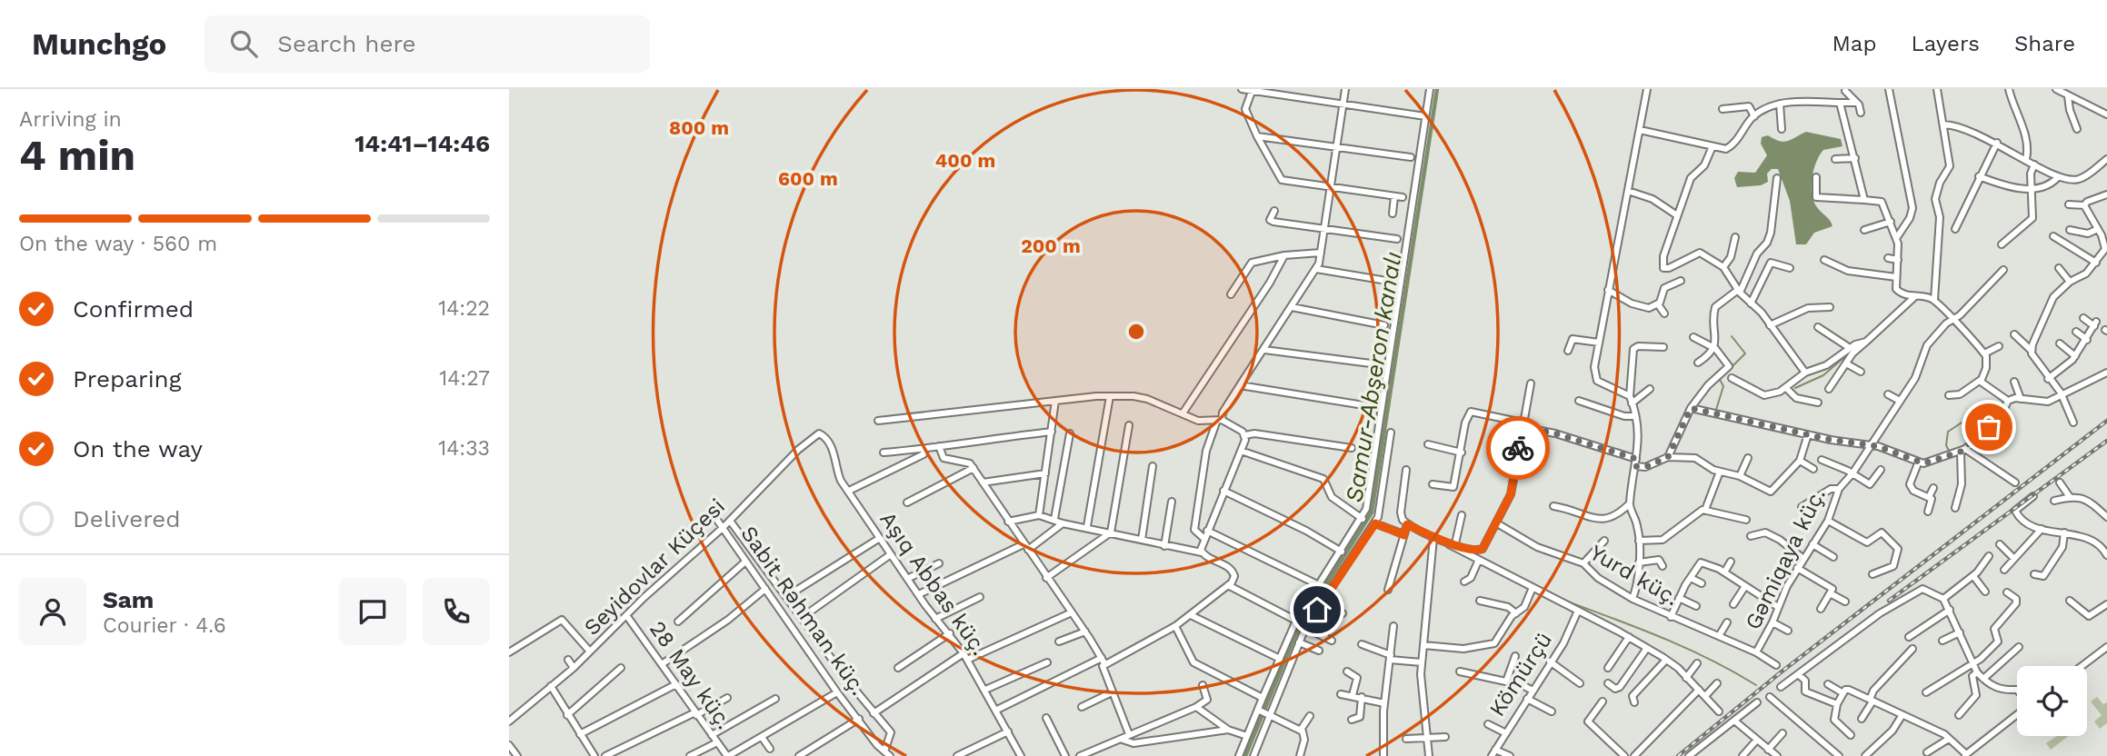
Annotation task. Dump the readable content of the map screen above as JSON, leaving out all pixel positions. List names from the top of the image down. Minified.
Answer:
{"streets":{"street":["Gəmiqaya küç.","Seyidovlar Küçesi","Yurd küç.","Aşıq Abbas küç.","Sabit Rəhman küç.","Kömürçü","28 May küç."]},"crossings":[["Gəmiqaya küç.","Yurd küç."],["Seyidovlar Küçesi","Aşıq Abbas küç."],["Seyidovlar Küçesi","Sabit Rəhman küç."],["Seyidovlar Küçesi","28 May küç."]],"water":["Samur-Abşeron kanalı"],"page":{"header":"Munchgo","search":"Search here","nav":["Map","Layers","Share"],"heading":["4 min","Arriving in","14:41–14:46"],"panel":["Sam","Courier · 4.6"],"bar":"On the way · 560 m","list":[["Confirmed","14:22"],["Preparing","14:27"],["On the way","14:33"],"Delivered"]},"rings":["800 m","400 m","600 m","200 m"]}
